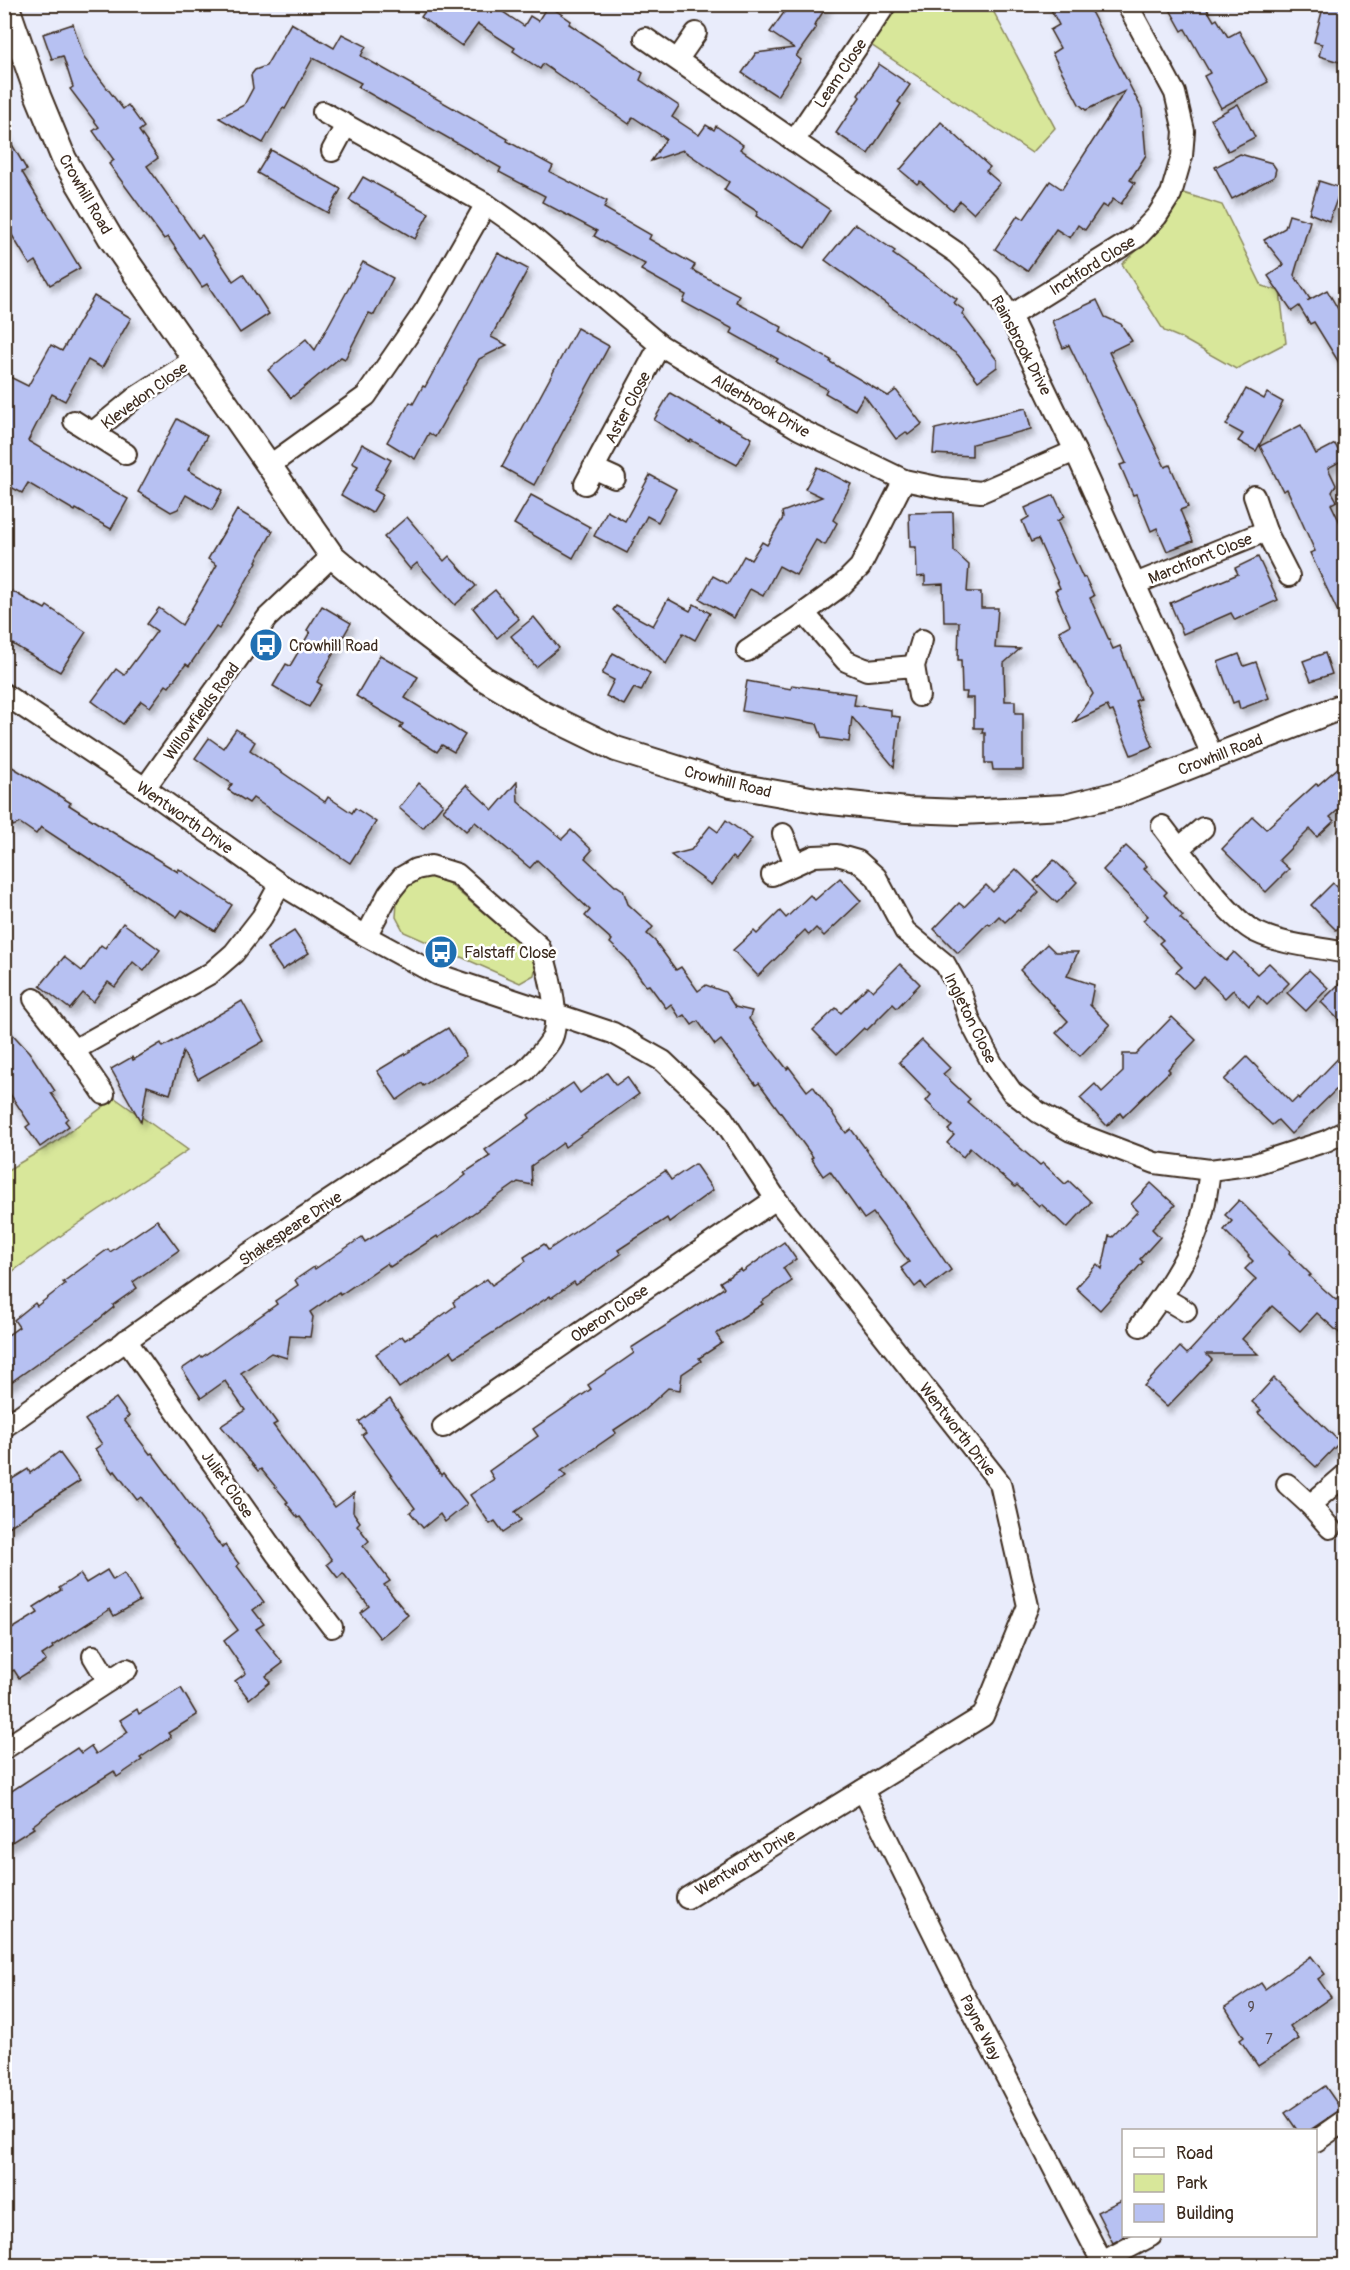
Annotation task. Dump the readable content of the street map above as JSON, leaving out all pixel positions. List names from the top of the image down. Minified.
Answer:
{"streets":{"street":["Leam Close","Crowhill Road","Inchford Close","Rainsbrook Drive","Klevedon Close","Alderbrook Drive","Aster Close","Marchfont Close","Willowfields Road","Wentworth Drive","Ingleton Close","Shakespeare Drive","Oberon Close","Juliet Close","Payne Way"]},"crossings":[["Leam Close","Rainsbrook Drive"],["Crowhill Road","Rainsbrook Drive"],["Crowhill Road","Klevedon Close"],["Crowhill Road","Willowfields Road"],["Inchford Close","Rainsbrook Drive"],["Rainsbrook Drive","Alderbrook Drive"],["Rainsbrook Drive","Marchfont Close"],["Alderbrook Drive","Aster Close"],["Willowfields Road","Wentworth Drive"],["Wentworth Drive","Shakespeare Drive"],["Wentworth Drive","Oberon Close"],["Wentworth Drive","Payne Way"],["Shakespeare Drive","Juliet Close"]],"places":{"bus stop":["Crowhill Road","Falstaff Close"]},"house_numbers":["9","7"],"legend":["Road","Park","Building"]}
